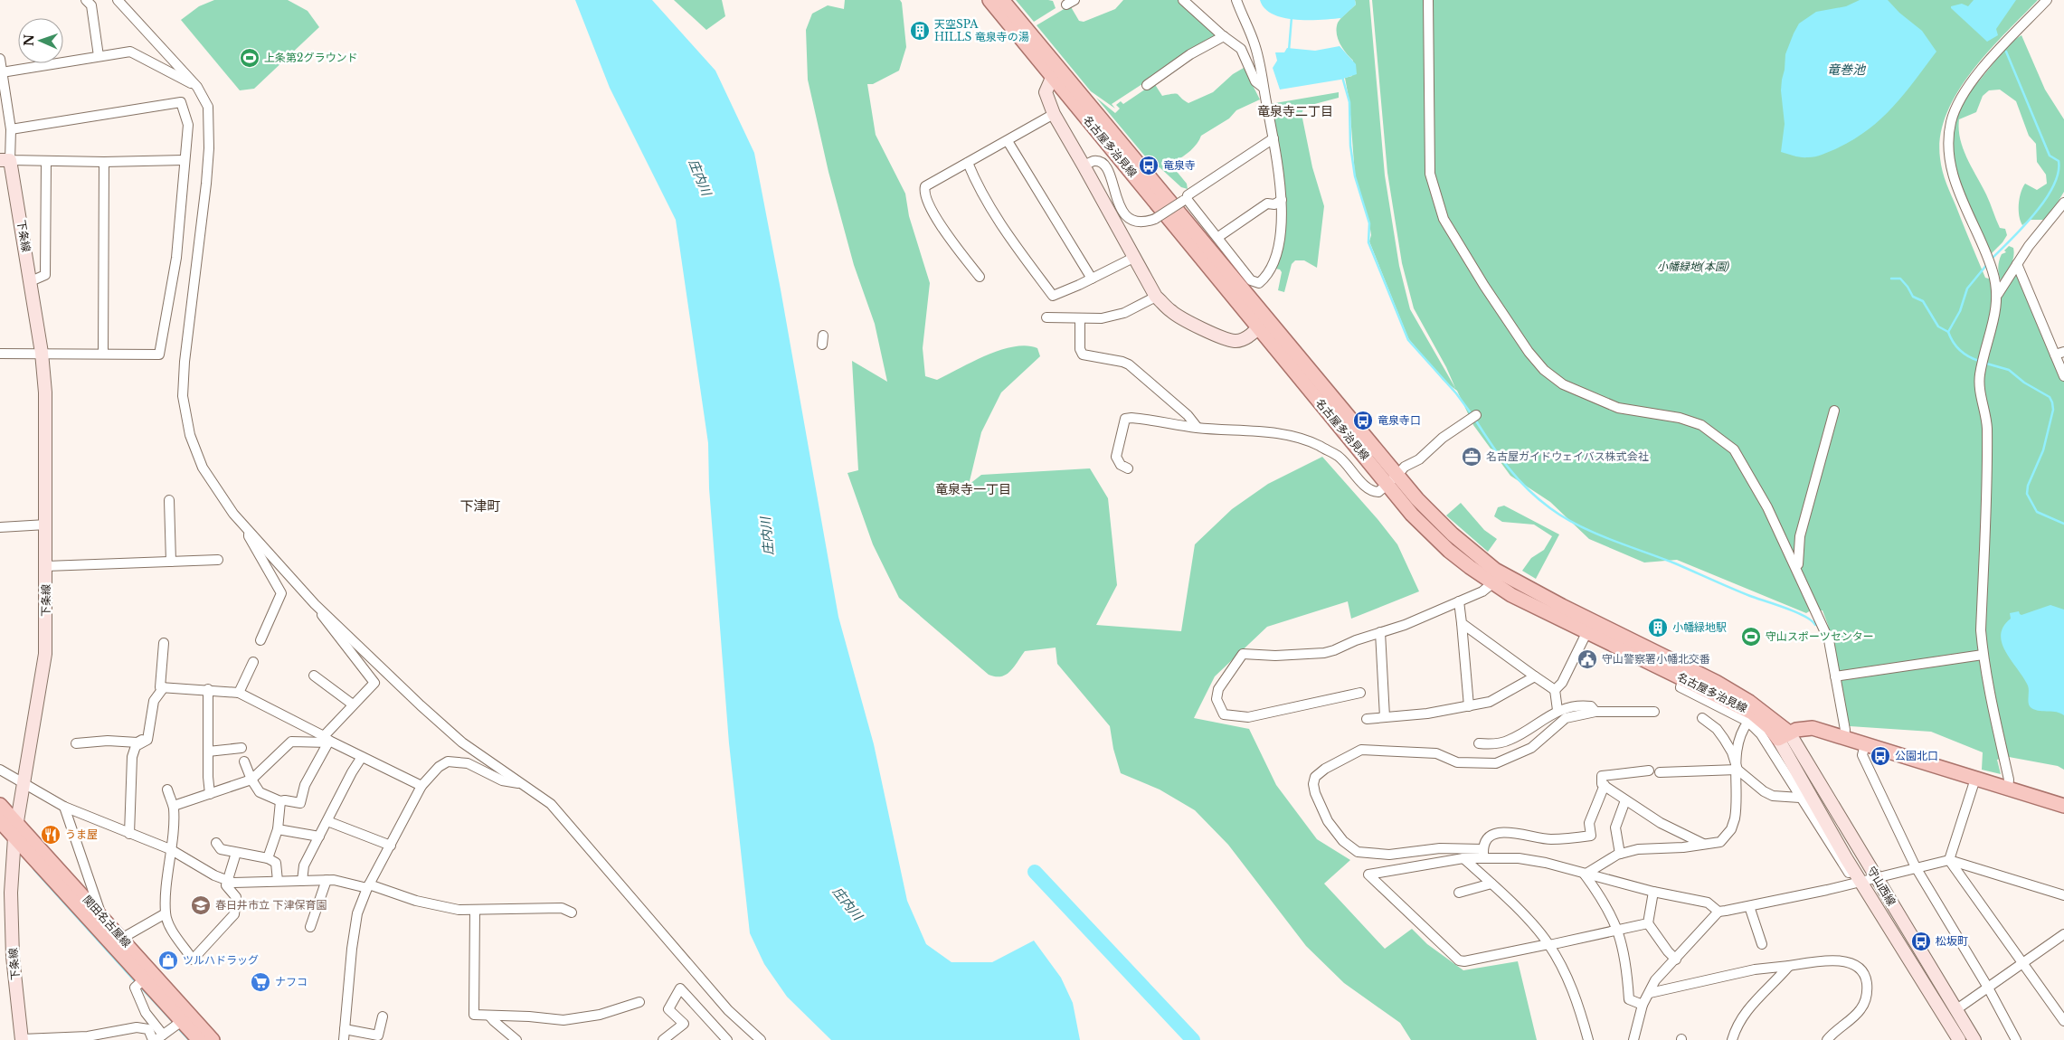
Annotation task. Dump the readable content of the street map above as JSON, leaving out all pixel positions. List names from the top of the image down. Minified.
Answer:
{"streets":{"main road":["名古屋多治見線","関田名古屋線"],"street":["下条線","守山西線"]},"crossings":[["名古屋多治見線","守山西線"],["下条線","関田名古屋線"]],"districts":["竜泉寺二丁目","竜泉寺一丁目","下津町"],"water":["竜巻池","庄内川"],"parks":["小幡緑地(本園)"],"places":{"building":["天空SPA HILLS 竜泉寺の湯","小幡緑地駅"],"sports":["上条第2グラウンド","守山スポーツセンター"],"bus stop":["竜泉寺","竜泉寺口","公園北口","松坂町"],"office":["名古屋ガイドウェイバス株式会社"],"public building":["守山警察署小幡北交番"],"restaurant":["うま屋"],"school or university":["春日井市立 下津保育園"],"shop":["ツルハドラッグ"],"supermarket":["ナフコ"]},"north":"left"}
